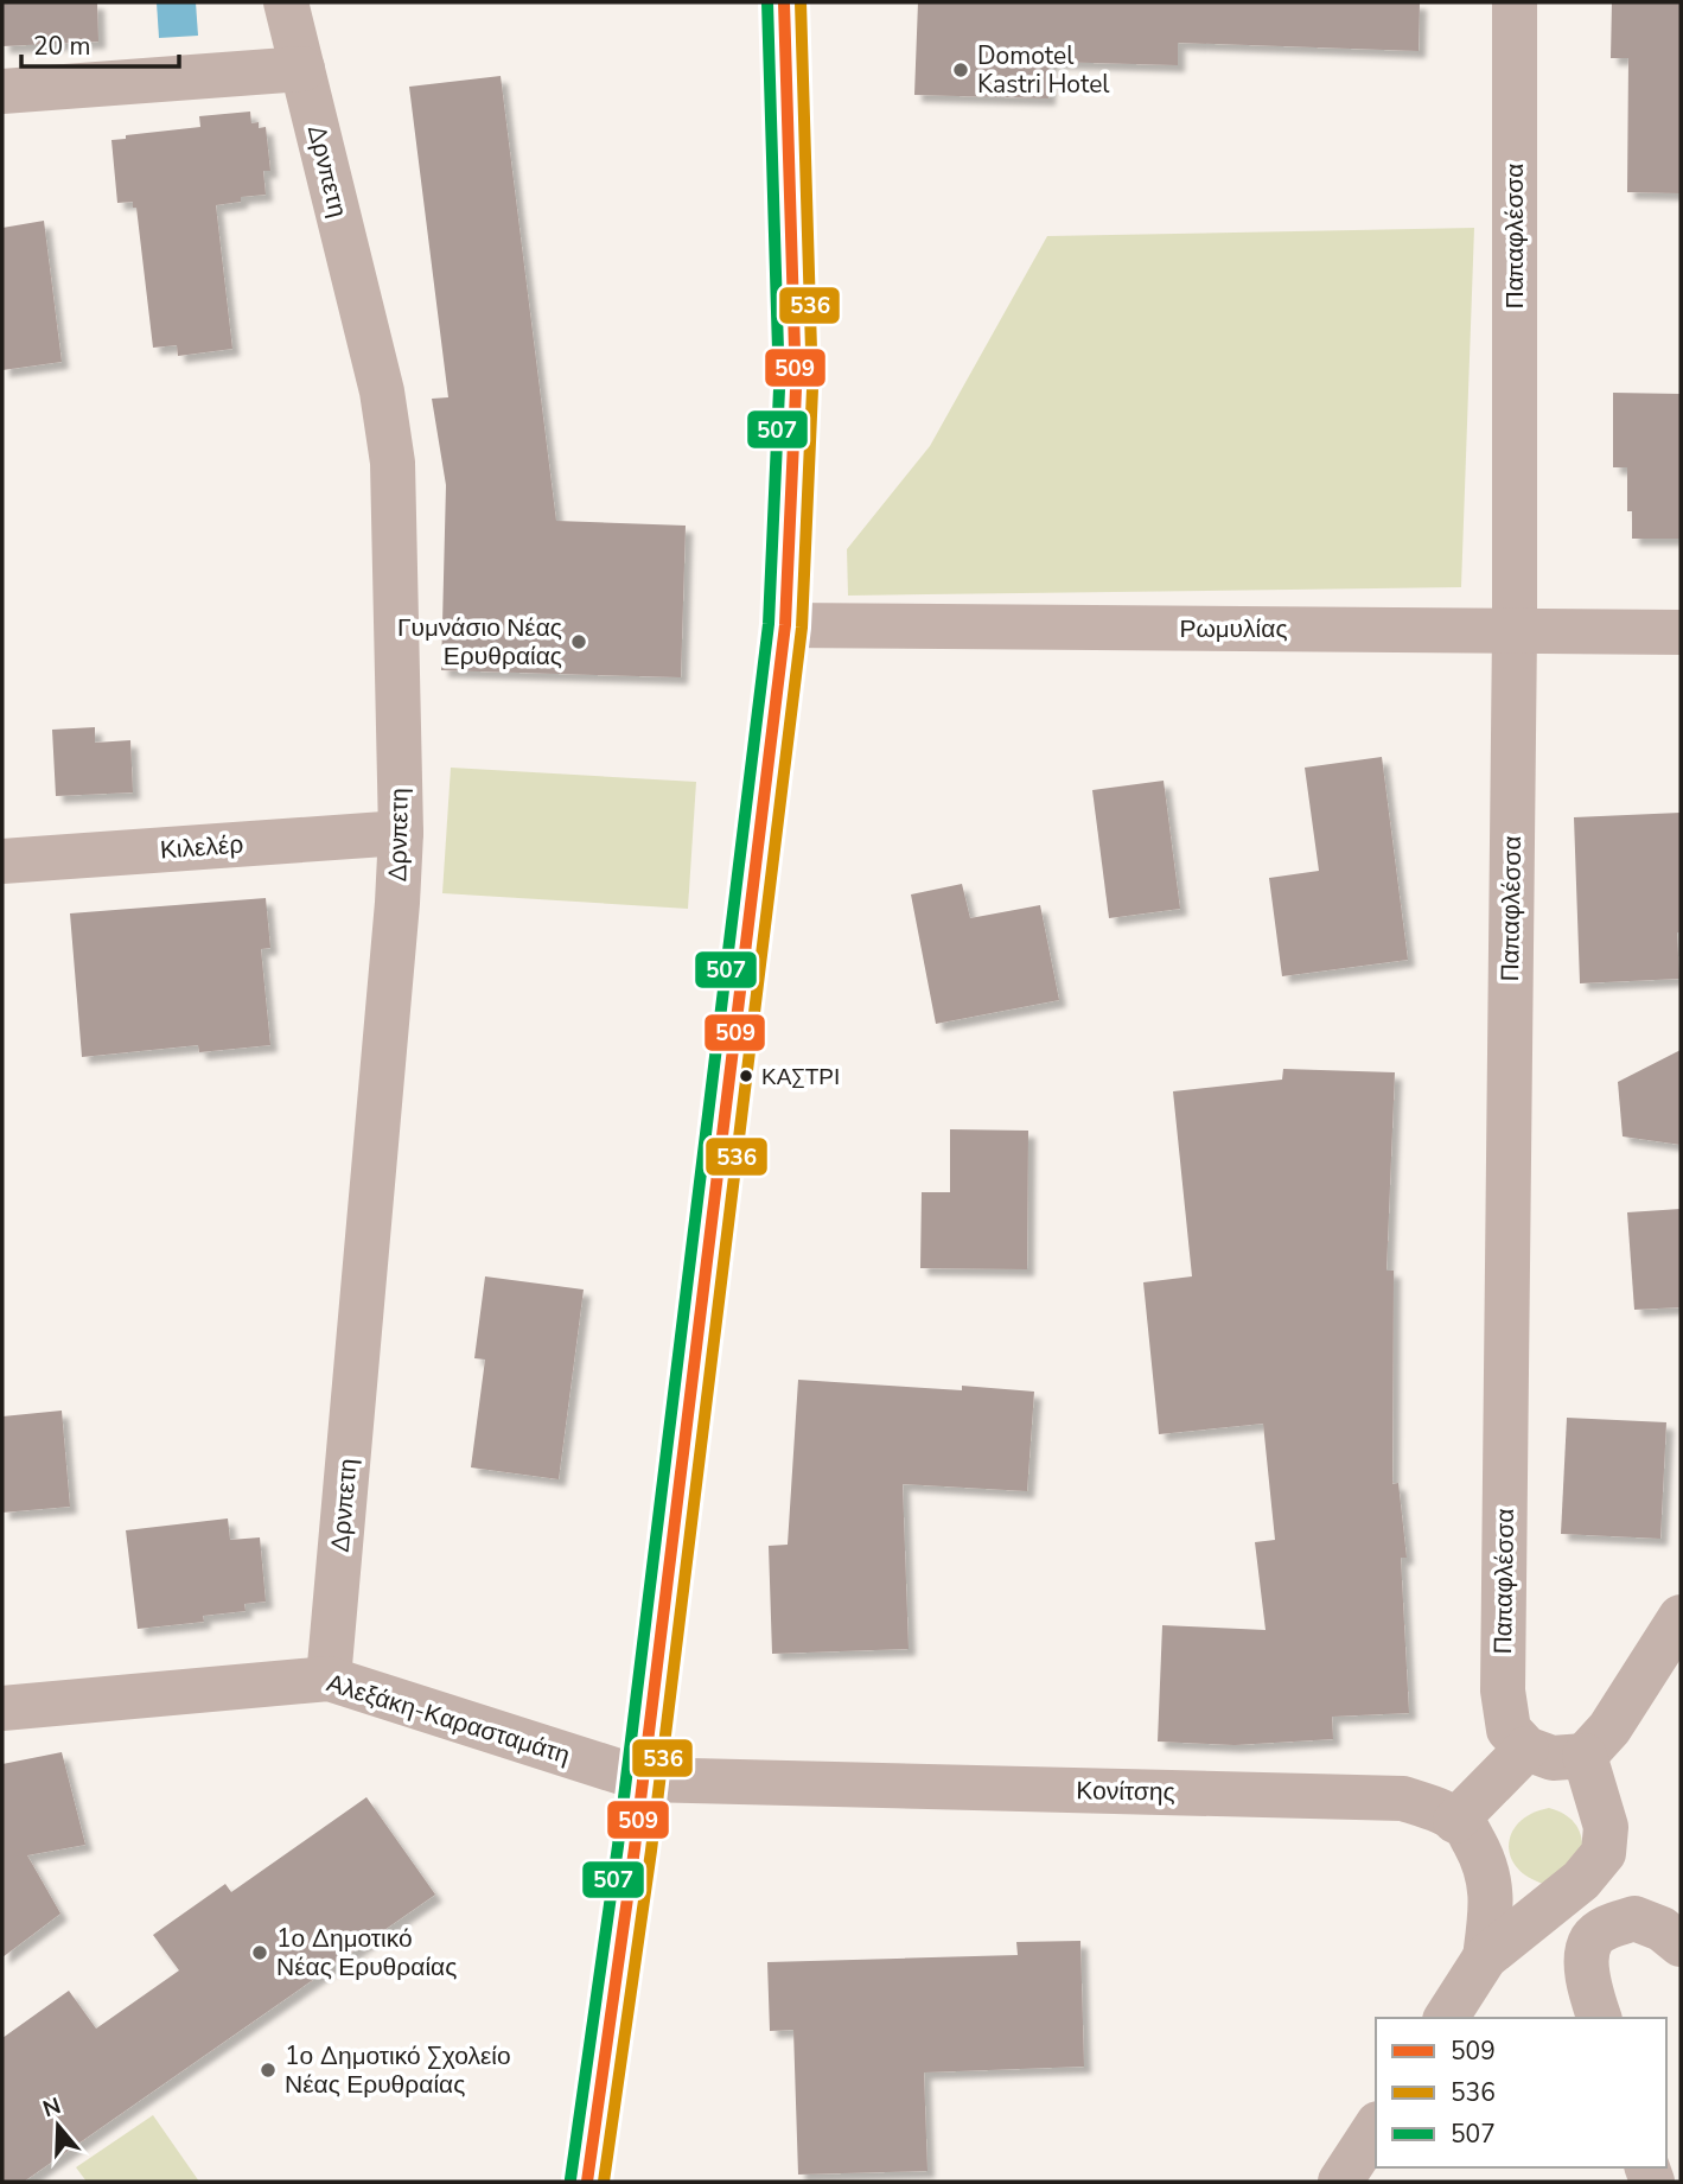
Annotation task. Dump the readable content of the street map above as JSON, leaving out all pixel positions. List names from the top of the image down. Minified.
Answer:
{"streets":{"street":["Δρνπετη","Παπαφλέσσα","Ρωμυλίας","Κιλελέρ","Αλεξάκη-Καρασταμάτη","Κονίτσης"]},"crossings":[["Δρνπετη","Κιλελέρ"],["Δρνπετη","Αλεξάκη-Καρασταμάτη"],["Παπαφλέσσα","Ρωμυλίας"],["Αλεξάκη-Καρασταμάτη","Κονίτσης"]],"places":["Domotel Kastri Hotel","Γυμνάσιο Νέας Ερυθραίας","ΚΑΣΤΡΙ","1ο Δημοτικό Νέας Ερυθραίας","1ο Δημοτικό Σχολείο Νέας Ερυθραίας"],"lines":["transit line 509","transit line 536","transit line 507"],"legend":["509","536","507"],"scale_bar":"20 m","north":"top"}
